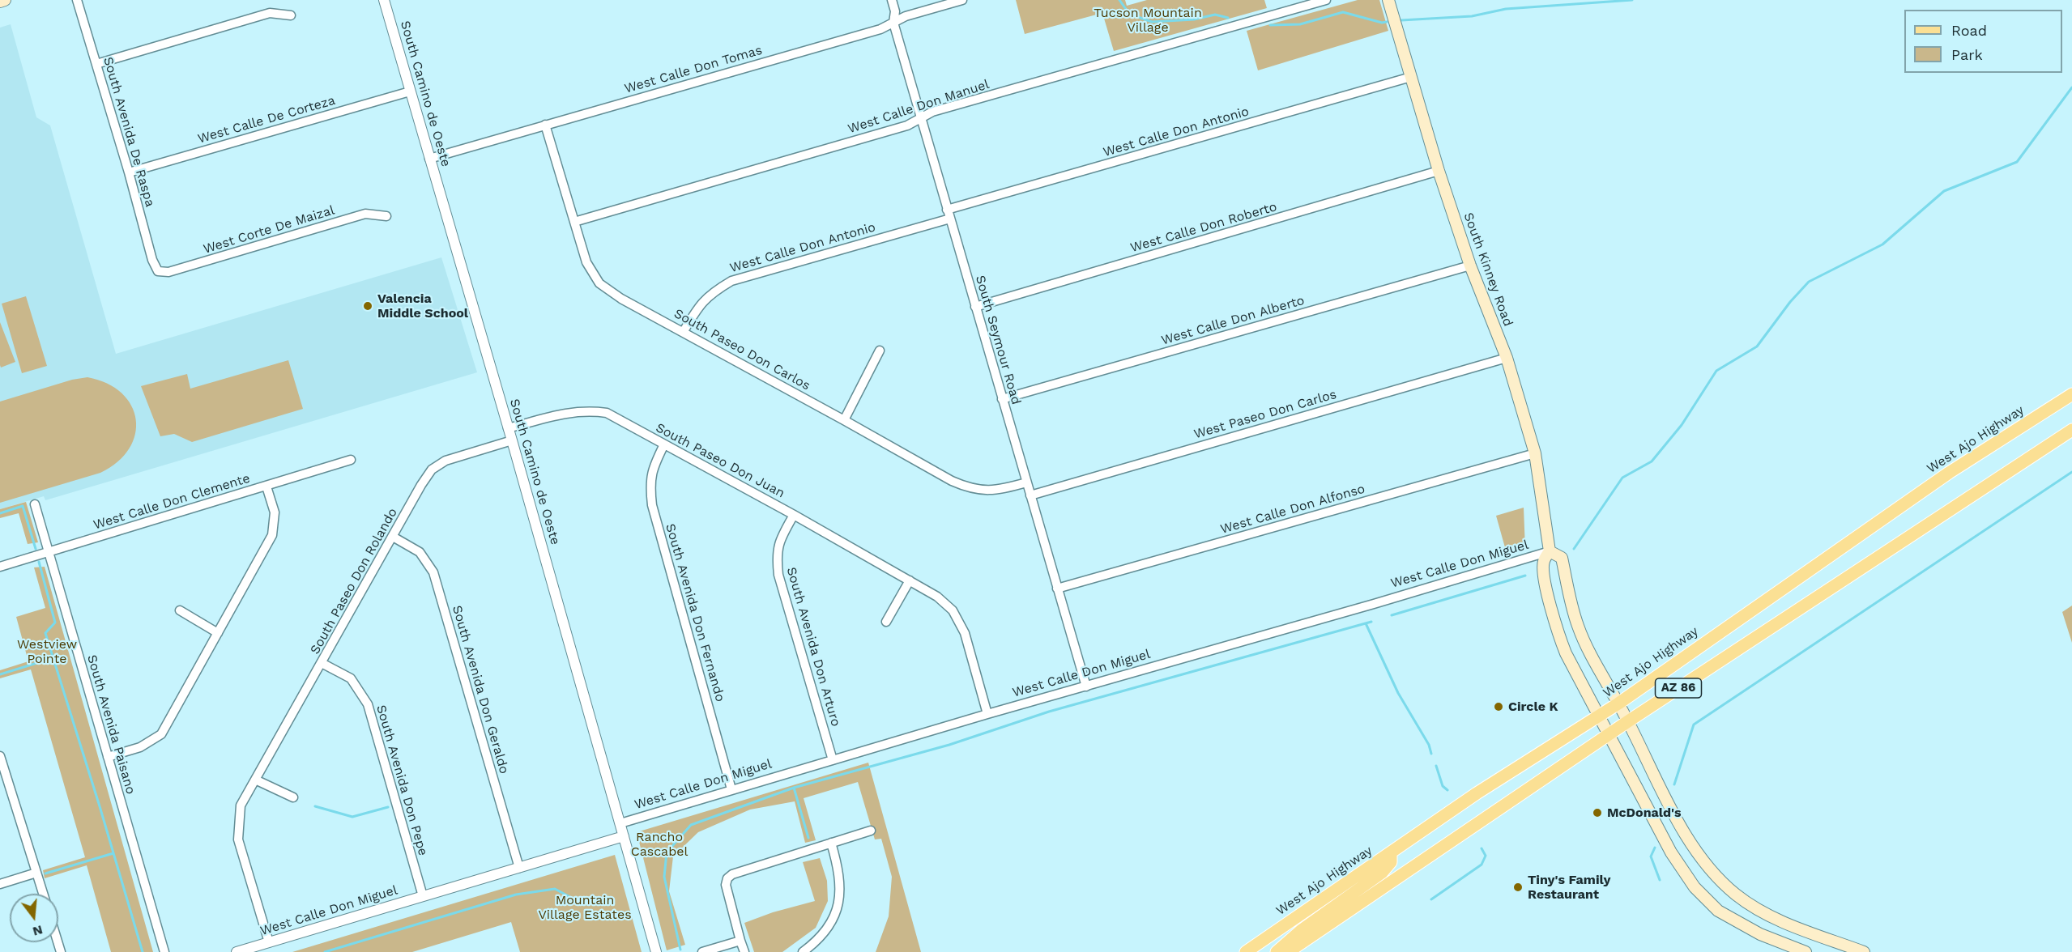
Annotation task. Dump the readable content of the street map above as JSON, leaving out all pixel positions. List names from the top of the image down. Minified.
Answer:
{"streets":{"main road":["South Kinney Road","West Ajo Highway","AZ 86"],"street":["West Calle Don Tomas","South Camino de Oeste","West Calle Don Manuel","West Calle De Corteza","South Avenida De Raspa","West Calle Don Antonio","West Calle Don Roberto","West Corte De Maizal","West Calle Don Alberto","South Seymour Road","South Paseo Don Carlos","West Paseo Don Carlos","South Paseo Don Juan","West Calle Don Clemente","West Calle Don Alfonso","West Calle Don Miguel","South Paseo Don Rolando","South Avenida Don Fernando","South Avenida Don Arturo","South Avenida Don Geraldo","South Avenida Paisano","South Avenida Don Pepe"]},"crossings":[["West Calle Don Tomas","South Camino de Oeste"],["West Calle Don Tomas","South Seymour Road"],["West Calle Don Tomas","South Paseo Don Carlos"],["South Camino de Oeste","West Calle De Corteza"],["South Camino de Oeste","South Paseo Don Juan"],["South Camino de Oeste","West Calle Don Miguel"],["South Camino de Oeste","South Paseo Don Rolando"],["West Calle Don Manuel","South Seymour Road"],["West Calle Don Manuel","South Paseo Don Carlos"],["West Calle De Corteza","South Avenida De Raspa"],["South Avenida De Raspa","West Corte De Maizal"],["West Calle Don Antonio","South Kinney Road"],["West Calle Don Antonio","South Seymour Road"],["West Calle Don Antonio","South Paseo Don Carlos"],["West Calle Don Roberto","South Kinney Road"],["West Calle Don Roberto","South Seymour Road"],["South Kinney Road","West Calle Don Alberto"],["South Kinney Road","West Paseo Don Carlos"],["South Kinney Road","West Ajo Highway"],["South Kinney Road","West Calle Don Alfonso"],["South Kinney Road","West Calle Don Miguel"],["South Kinney Road","AZ 86"],["West Calle Don Alberto","South Seymour Road"],["South Seymour Road","South Paseo Don Carlos"],["South Seymour Road","West Paseo Don Carlos"],["South Seymour Road","West Calle Don Alfonso"],["South Seymour Road","West Calle Don Miguel"],["South Paseo Don Juan","West Calle Don Miguel"],["South Paseo Don Juan","South Avenida Don Fernando"],["South Paseo Don Juan","South Avenida Don Arturo"],["West Calle Don Clemente","South Avenida Paisano"],["West Calle Don Miguel","South Paseo Don Rolando"],["West Calle Don Miguel","South Avenida Don Fernando"],["West Calle Don Miguel","South Avenida Don Arturo"],["West Calle Don Miguel","South Avenida Don Geraldo"],["West Calle Don Miguel","South Avenida Don Pepe"],["South Paseo Don Rolando","South Avenida Don Geraldo"],["South Paseo Don Rolando","South Avenida Don Pepe"]],"parks":["Tucson Mountain Village","Westview Pointe","Rancho Cascabel","Mountain Village Estates"],"places":["Valencia Middle School","Circle K","McDonald's","Tiny's Family Restaurant"],"legend":["Road","Park"],"north":"bottom"}
